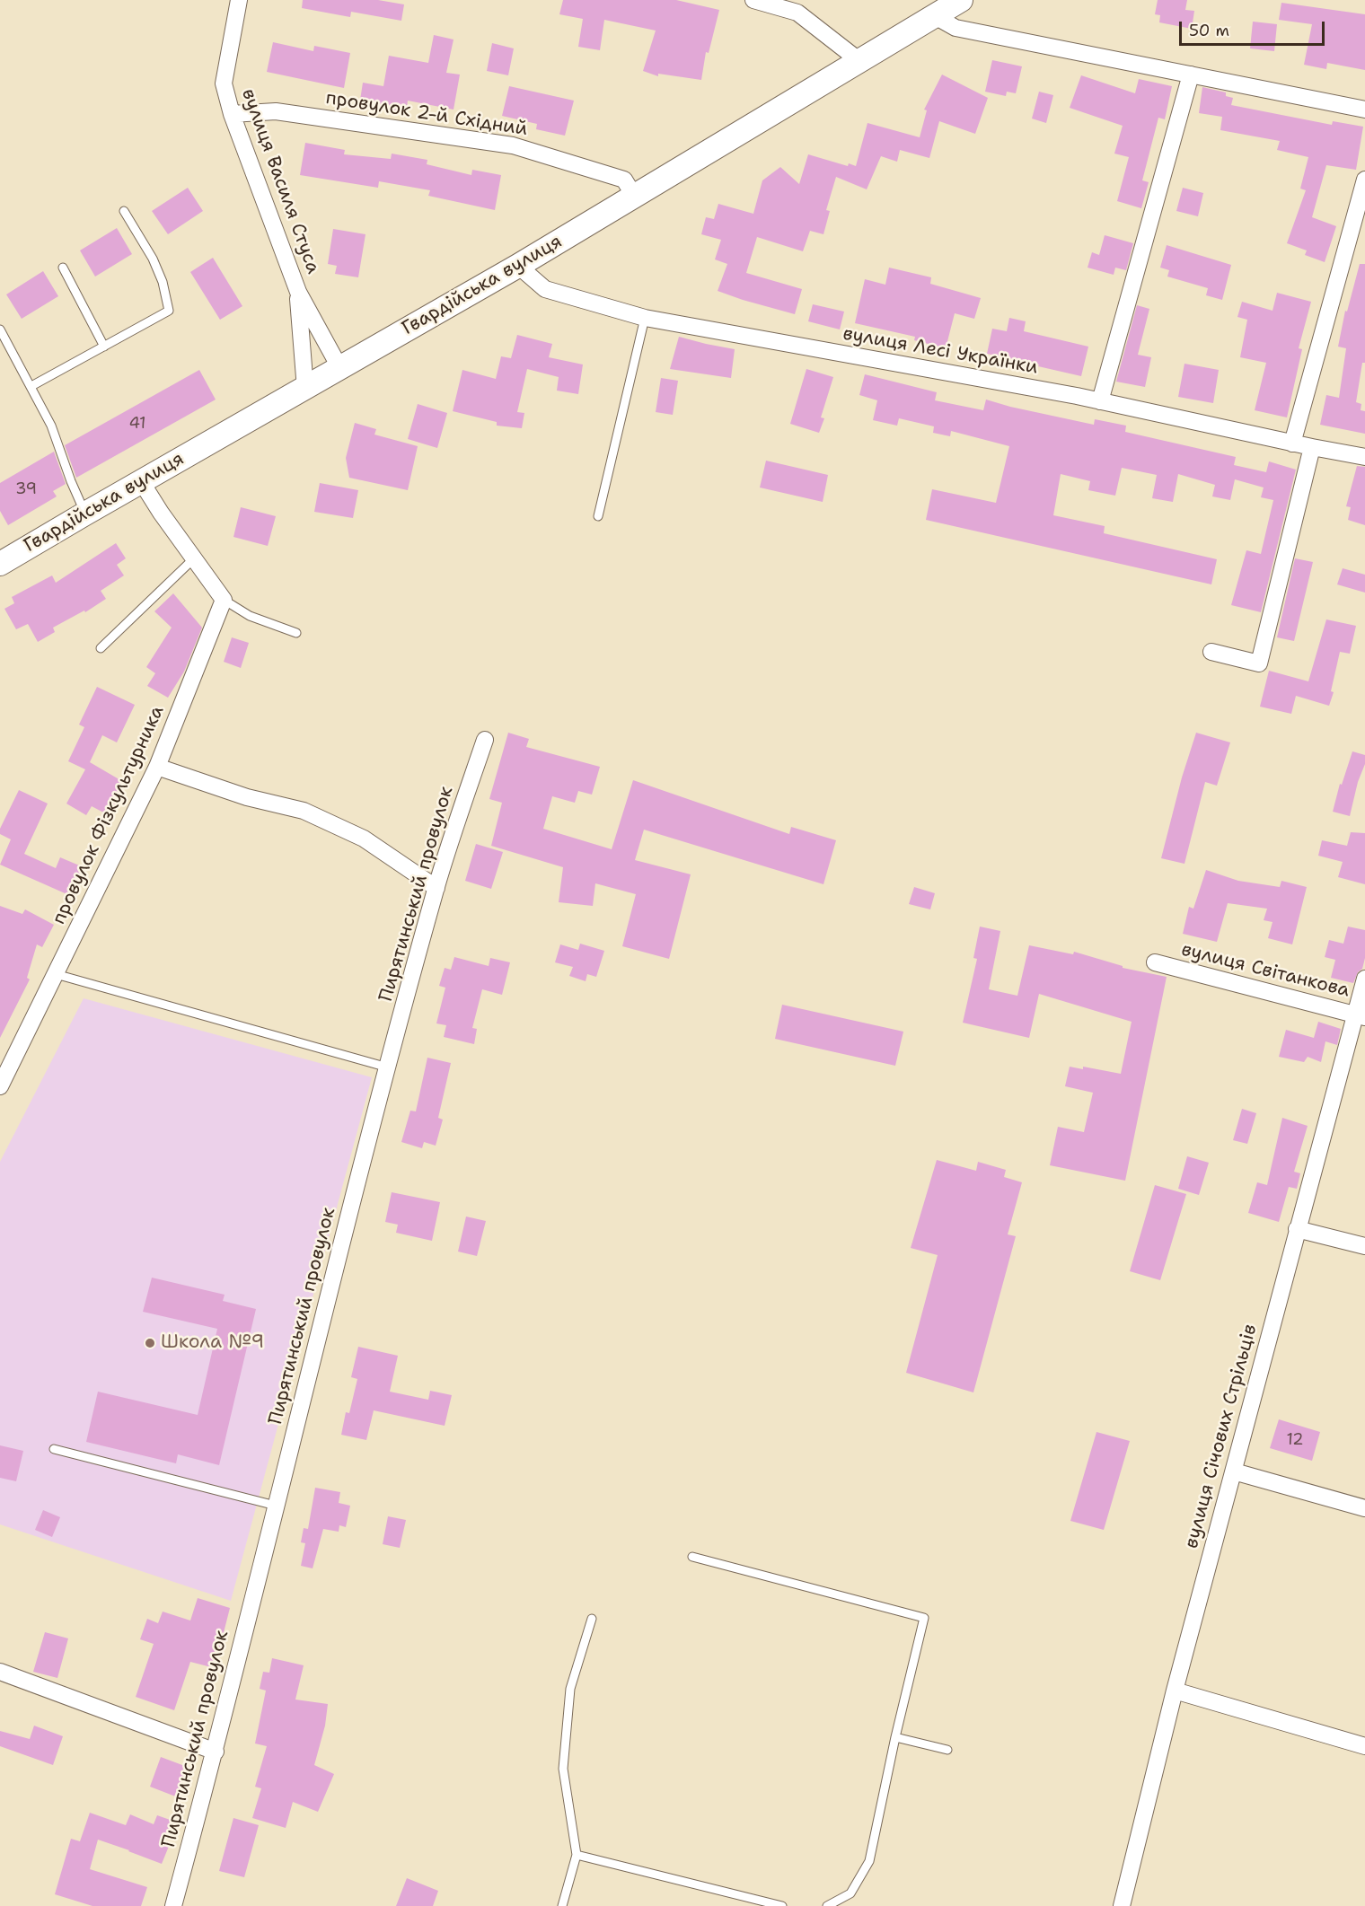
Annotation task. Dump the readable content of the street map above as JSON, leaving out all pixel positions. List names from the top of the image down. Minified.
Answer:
{"streets":{"main road":["Гвардійська вулиця"],"street":["провулок 2-й Східний","вулиця Василя Стуса","вулиця Лесі Українки","провулок Фізкультурника","Пирятинський провулок","вулиця Світанкова","вулиця Січових Стрільців"]},"crossings":[["провулок 2-й Східний","вулиця Василя Стуса"],["провулок 2-й Східний","Гвардійська вулиця"],["вулиця Василя Стуса","Гвардійська вулиця"],["Гвардійська вулиця","вулиця Лесі Українки"],["вулиця Світанкова","вулиця Січових Стрільців"]],"places":["Школа №9"],"house_numbers":["41","39","12"],"scale_bar":"50 m"}
